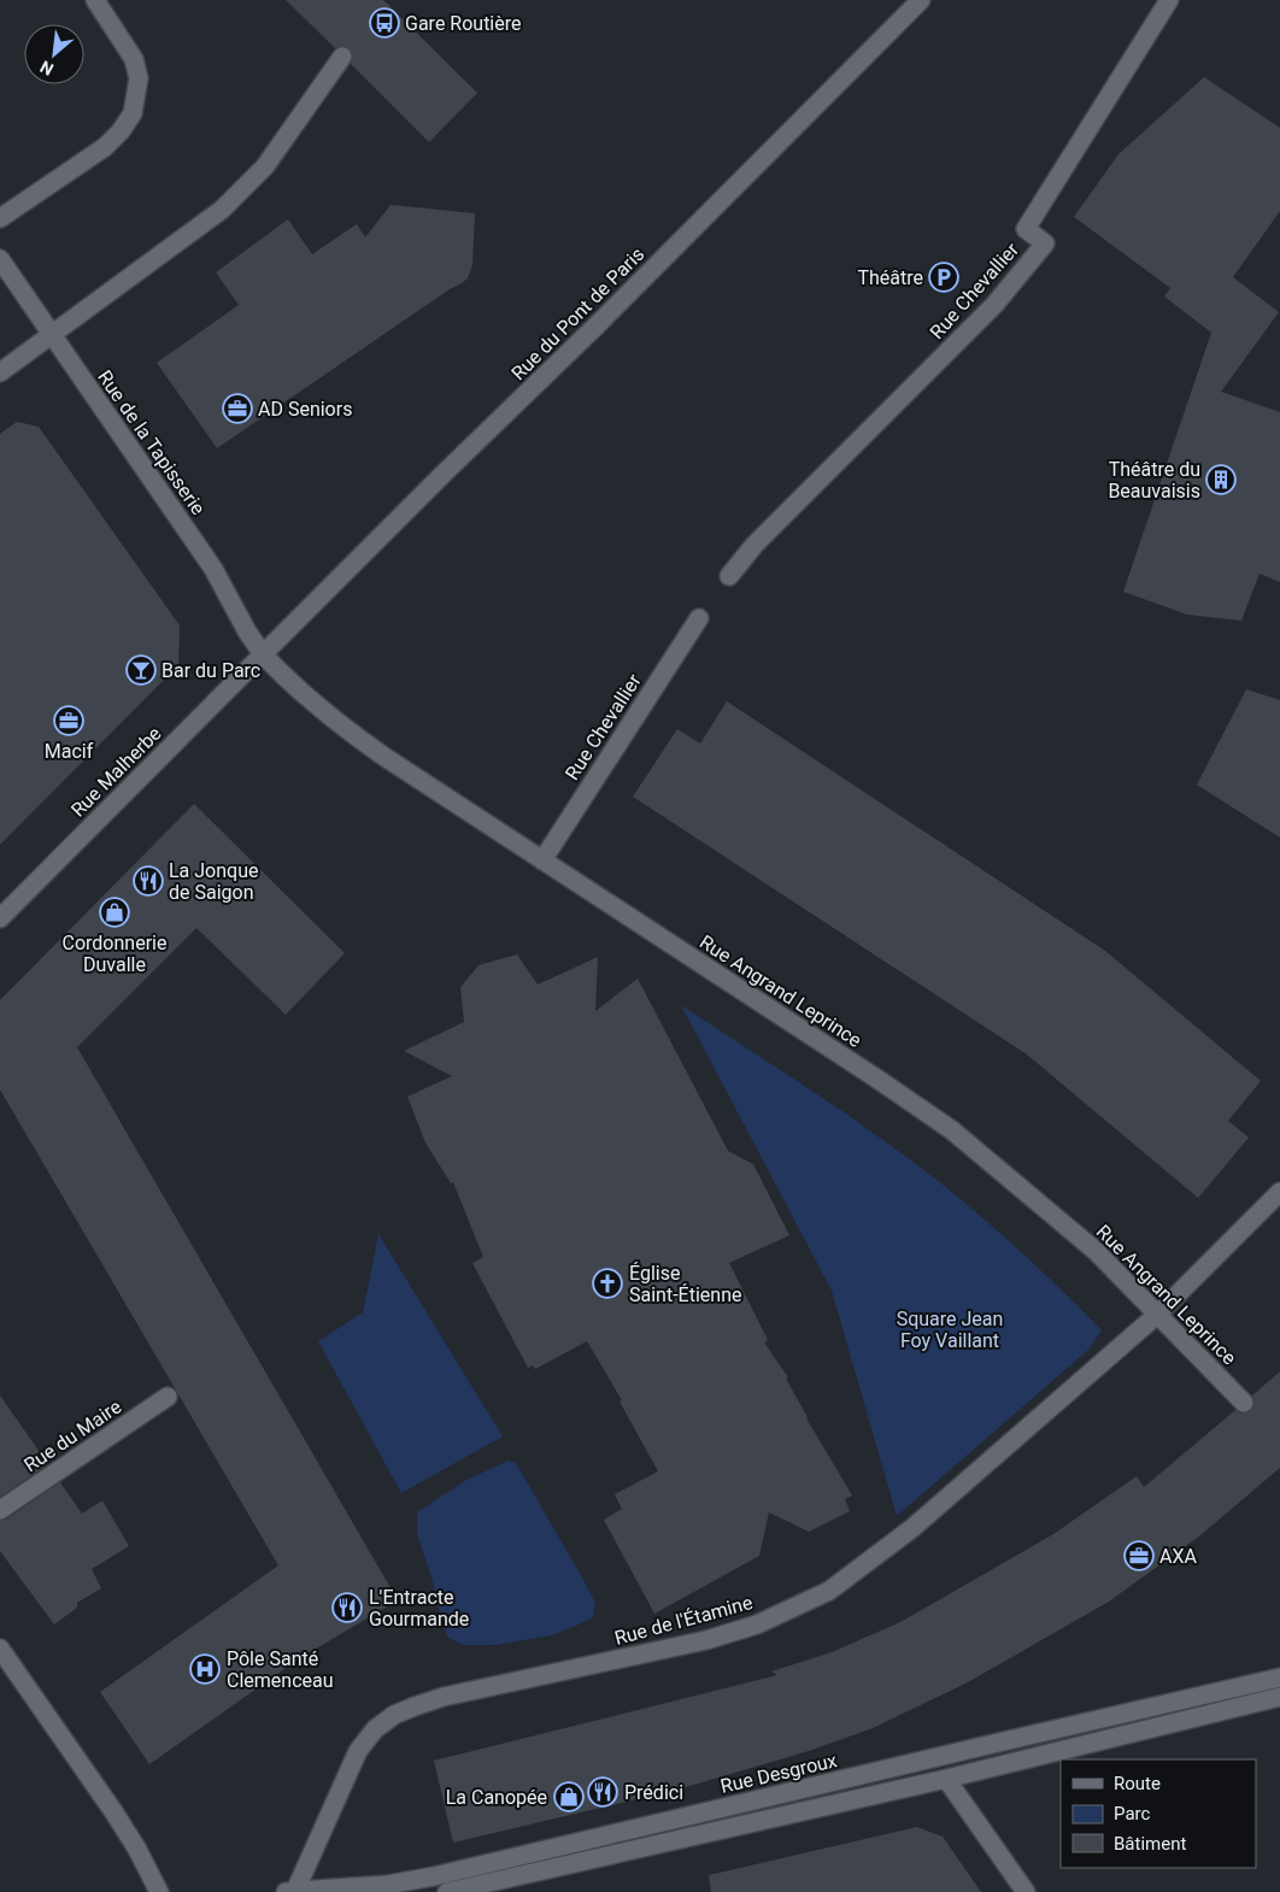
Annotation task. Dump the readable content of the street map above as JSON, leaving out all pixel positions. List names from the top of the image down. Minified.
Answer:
{"streets":{"street":["Rue Chevallier","Rue du Pont de Paris","Rue de la Tapisserie","Rue Malherbe","Rue Angrand Leprince","Rue du Maire","Rue de l'Étamine","Rue Desgroux"]},"crossings":[["Rue Chevallier","Rue Angrand Leprince"],["Rue du Pont de Paris","Rue de la Tapisserie"],["Rue du Pont de Paris","Rue Malherbe"],["Rue du Pont de Paris","Rue Angrand Leprince"],["Rue de la Tapisserie","Rue Malherbe"],["Rue de la Tapisserie","Rue Angrand Leprince"],["Rue Malherbe","Rue Angrand Leprince"],["Rue Angrand Leprince","Rue de l'Étamine"],["Rue de l'Étamine","Rue Desgroux"]],"parks":["Square Jean Foy Vaillant"],"places":{"bus stop":["Gare Routière"],"parking":["Théâtre"],"office":["AD Seniors","Macif","AXA"],"building":["Théâtre du Beauvaisis"],"bar":["Bar du Parc"],"restaurant":["La Jonque de Saigon","L'Entracte Gourmande","Prédici"],"shop":["Cordonnerie Duvalle","La Canopée"],"church":["Église Saint-Étienne"],"hospital":["Pôle Santé Clemenceau"]},"legend":["Route","Parc","Bâtiment"],"north":"bottom left"}
